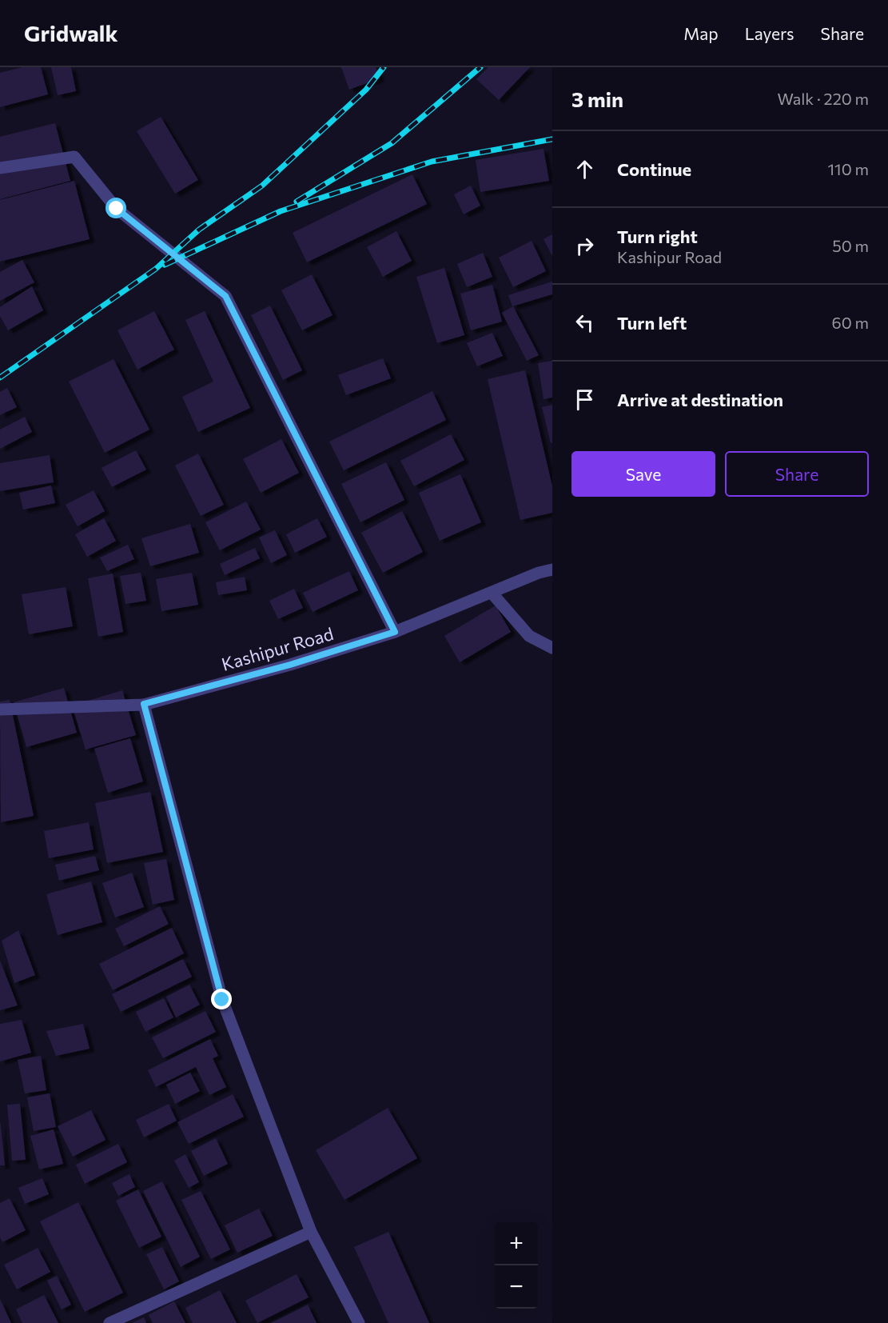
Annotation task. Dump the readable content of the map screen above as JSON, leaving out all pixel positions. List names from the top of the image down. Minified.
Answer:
{"streets":{"street":["Kashipur Road"]},"page":{"header":"Gridwalk","nav":["Map","Layers","Share"],"heading":["3 min","Walk · 220 m"],"list":[["Continue","110 m"],["Turn right","Kashipur Road","50 m"],["Turn left","60 m"],"Arrive at destination"],"buttons":["Save","Share"],"map_buttons":["+","−"]}}
